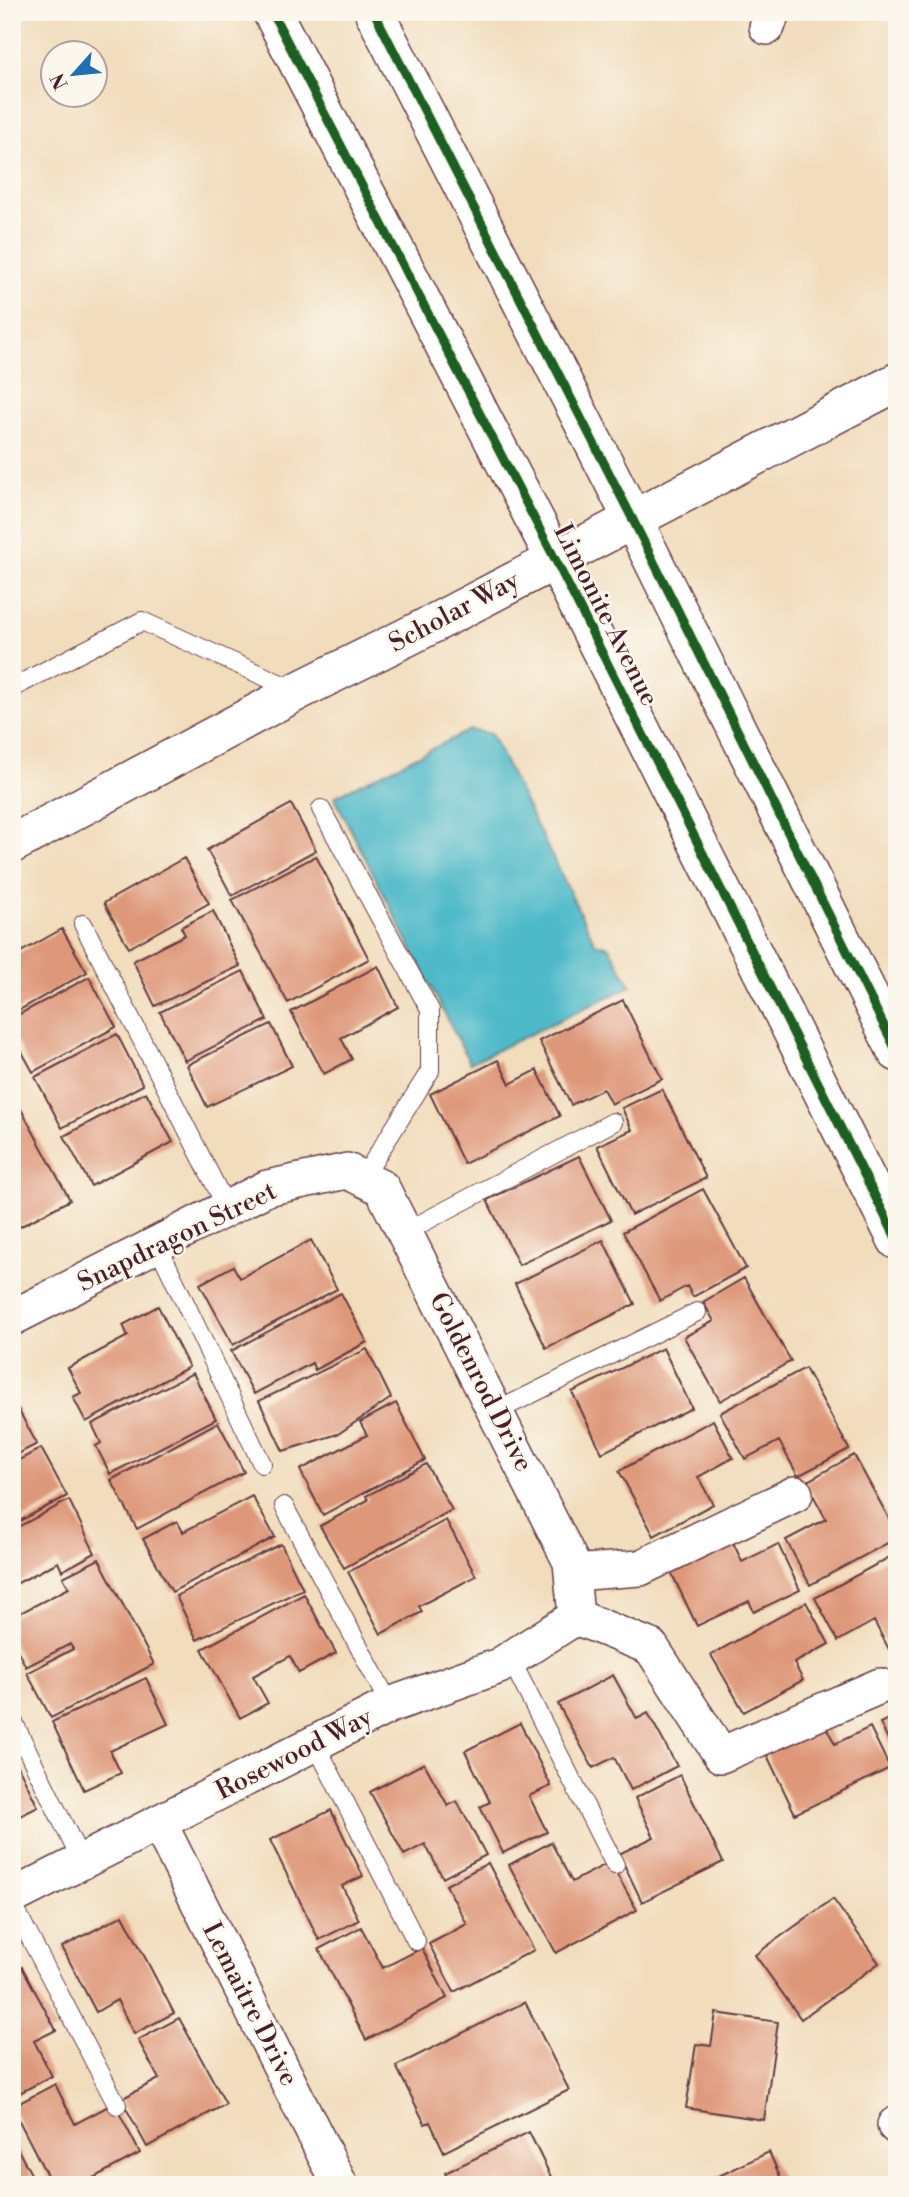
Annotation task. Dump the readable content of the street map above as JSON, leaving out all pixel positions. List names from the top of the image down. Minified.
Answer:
{"streets":{"main road":["Scholar Way","Limonite Avenue"],"street":["Snapdragon Street","Goldenrod Drive","Rosewood Way","Lemaitre Drive"]},"crossings":[["Scholar Way","Limonite Avenue"],["Snapdragon Street","Goldenrod Drive"],["Goldenrod Drive","Rosewood Way"],["Rosewood Way","Lemaitre Drive"]],"north":"bottom left"}
